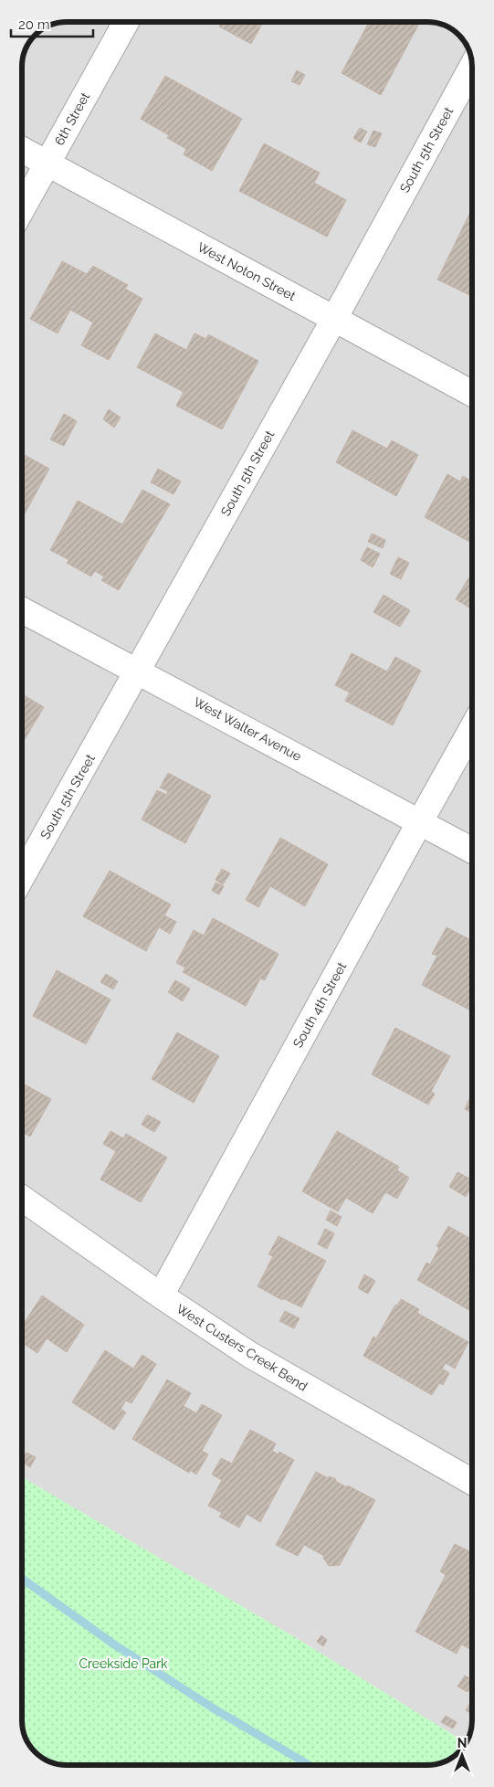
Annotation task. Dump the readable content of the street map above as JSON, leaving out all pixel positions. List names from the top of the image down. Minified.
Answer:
{"streets":{"street":["6th Street","South 5th Street","West Noton Street","West Walter Avenue","South 4th Street","West Custers Creek Bend"]},"crossings":[["6th Street","West Noton Street"],["South 5th Street","West Noton Street"],["South 5th Street","West Walter Avenue"],["West Walter Avenue","South 4th Street"],["South 4th Street","West Custers Creek Bend"]],"parks":["Creekside Park"],"scale_bar":"20 m","north":"top"}
